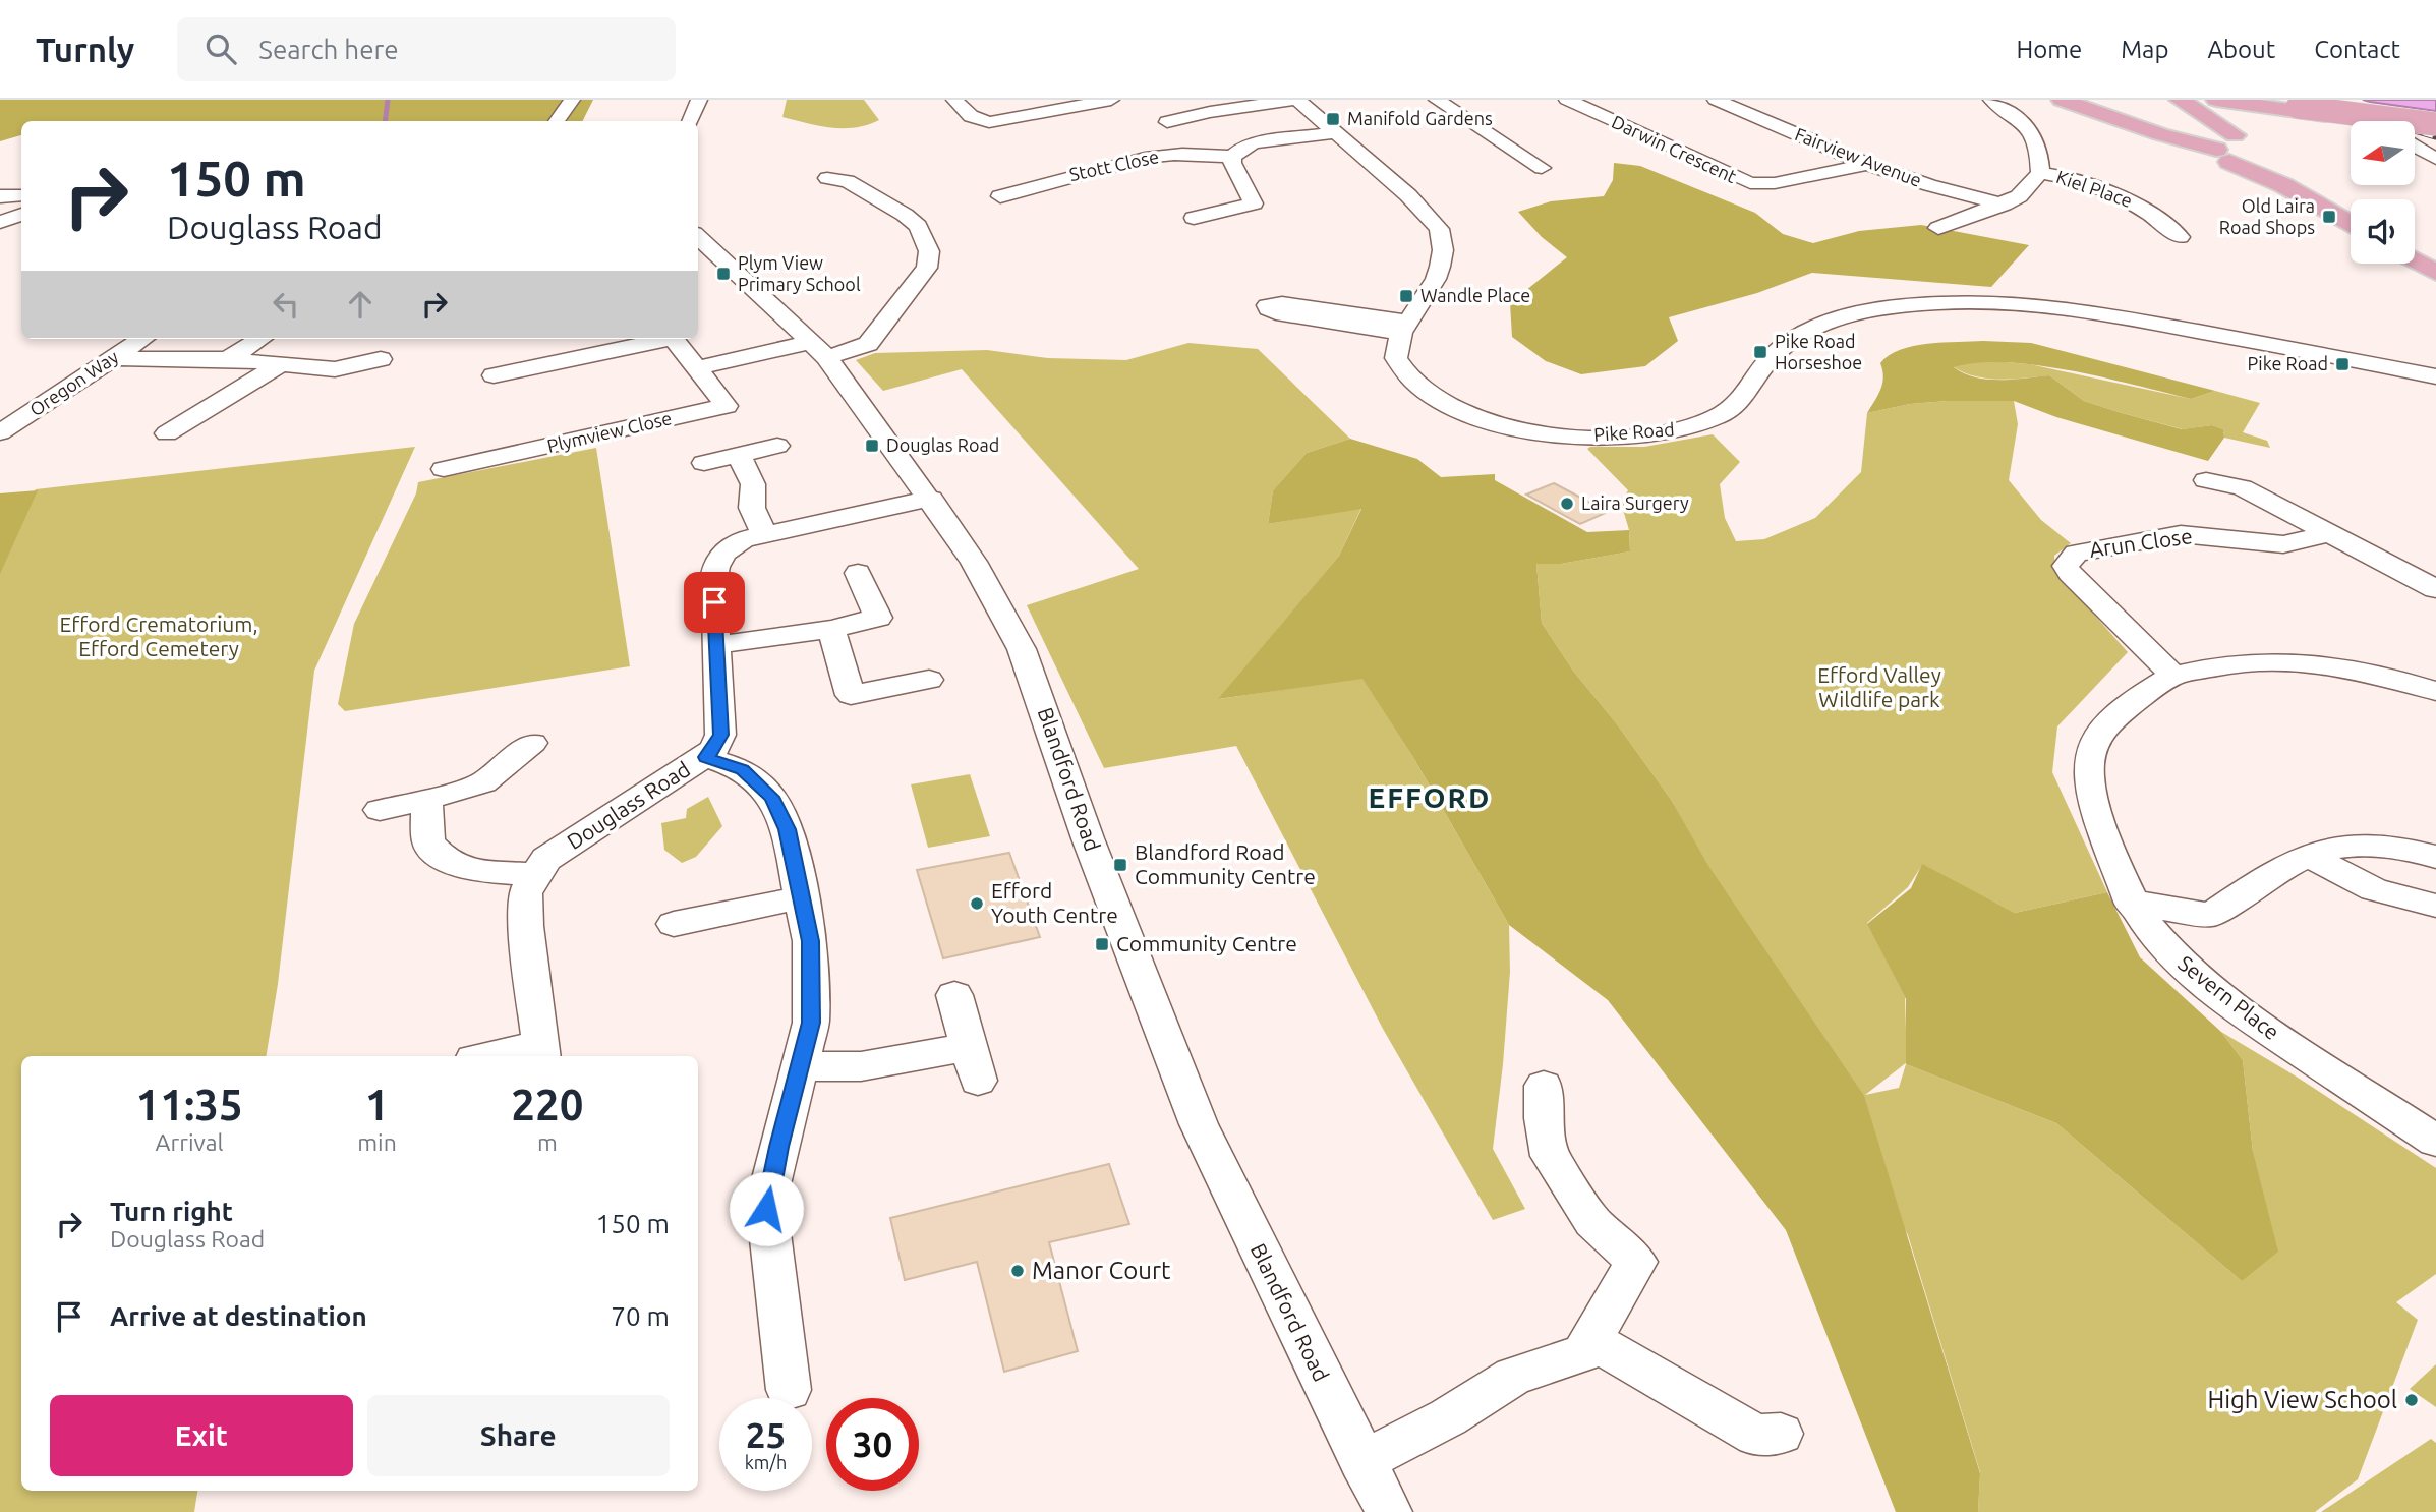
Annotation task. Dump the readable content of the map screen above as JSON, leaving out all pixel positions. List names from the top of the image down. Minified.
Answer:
{"streets":{"street":["Darwin Crescent","Fairview Avenue","Stott Close","Kiel Place","Oregon Way","Plymview Close","Pike Road","Arun Close","Blandford Road","Douglass Road","Severn Place"]},"crossings":[["Darwin Crescent","Fairview Avenue"],["Arun Close","Severn Place"],["Blandford Road","Douglass Road"]],"districts":["EFFORD"],"parks":["Efford Crematorium, Efford Cemetery","Efford Valley Wildlife park"],"places":{"transit":["Manifold Gardens","Old Laira Road Shops","Plym View Primary School","Wandle Place","Pike Road Horseshoe","Pike Road","Douglas Road","Blandford Road Community Centre","Community Centre"],"other":["Laira Surgery","Efford Youth Centre","Manor Court","High View School"]},"north":"left","page":{"header":"Turnly","search":"Search here","nav":["Home","Map","About","Contact"],"turn":["150 m","Douglass Road"],"eta":["11:35","Arrival","1","min","220","m"],"list":[{"name":"Turn right","note":"Douglass Road","value":"150 m"},{"name":"Arrive at destination","value":"70 m"}],"buttons":["Exit","Share"],"speed":"25 km/h","limit":"30"}}
